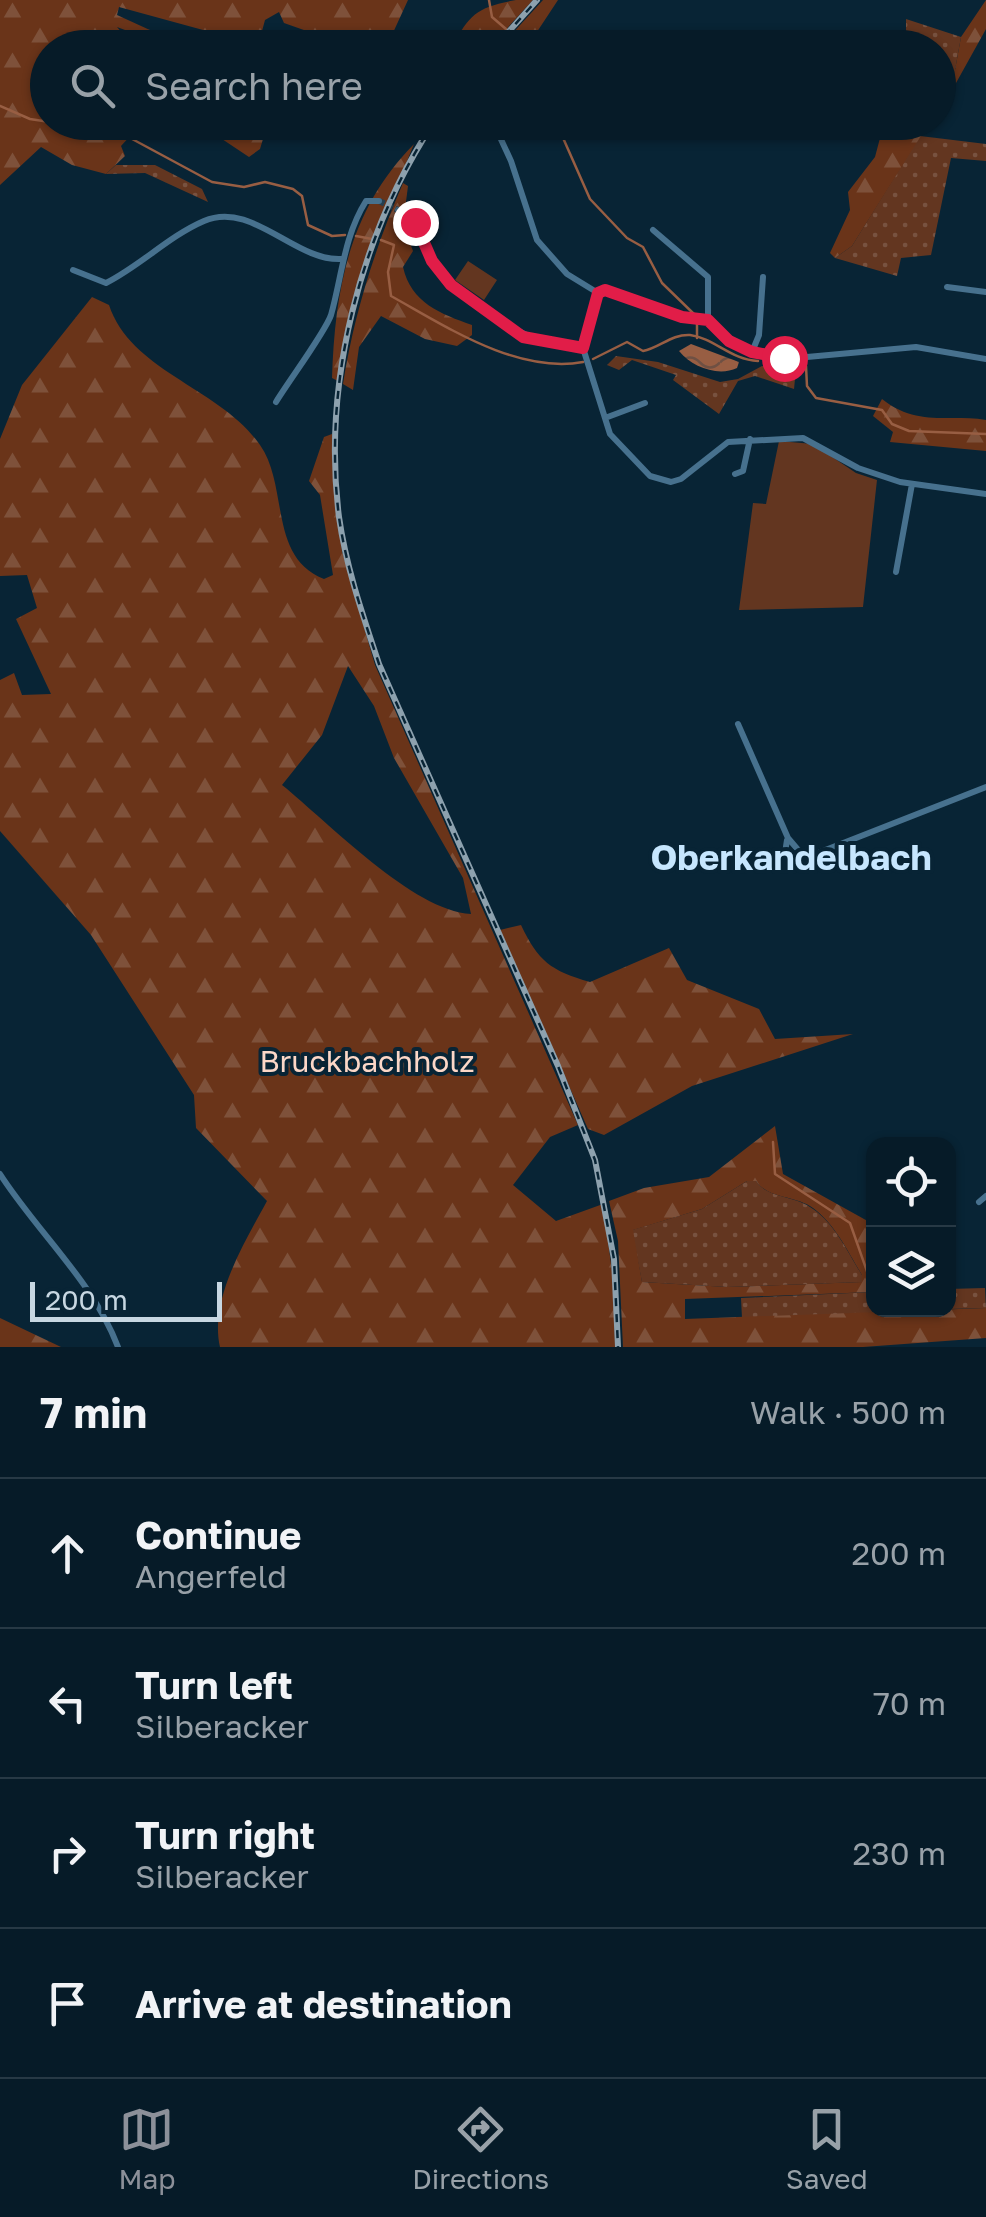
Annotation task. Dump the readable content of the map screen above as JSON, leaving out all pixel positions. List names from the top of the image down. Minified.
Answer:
{"districts":["Oberkandelbach"],"parks":["Bruckbachholz"],"scale_bar":"200 m","page":{"search":"Search here","scale":"200 m","heading":["7 min","Walk · 500 m"],"list":[["Continue","Angerfeld","200 m"],["Turn left","Silberacker","70 m"],["Turn right","Silberacker","230 m"],"Arrive at destination"],"nav":["Map","Directions","Saved"]}}
